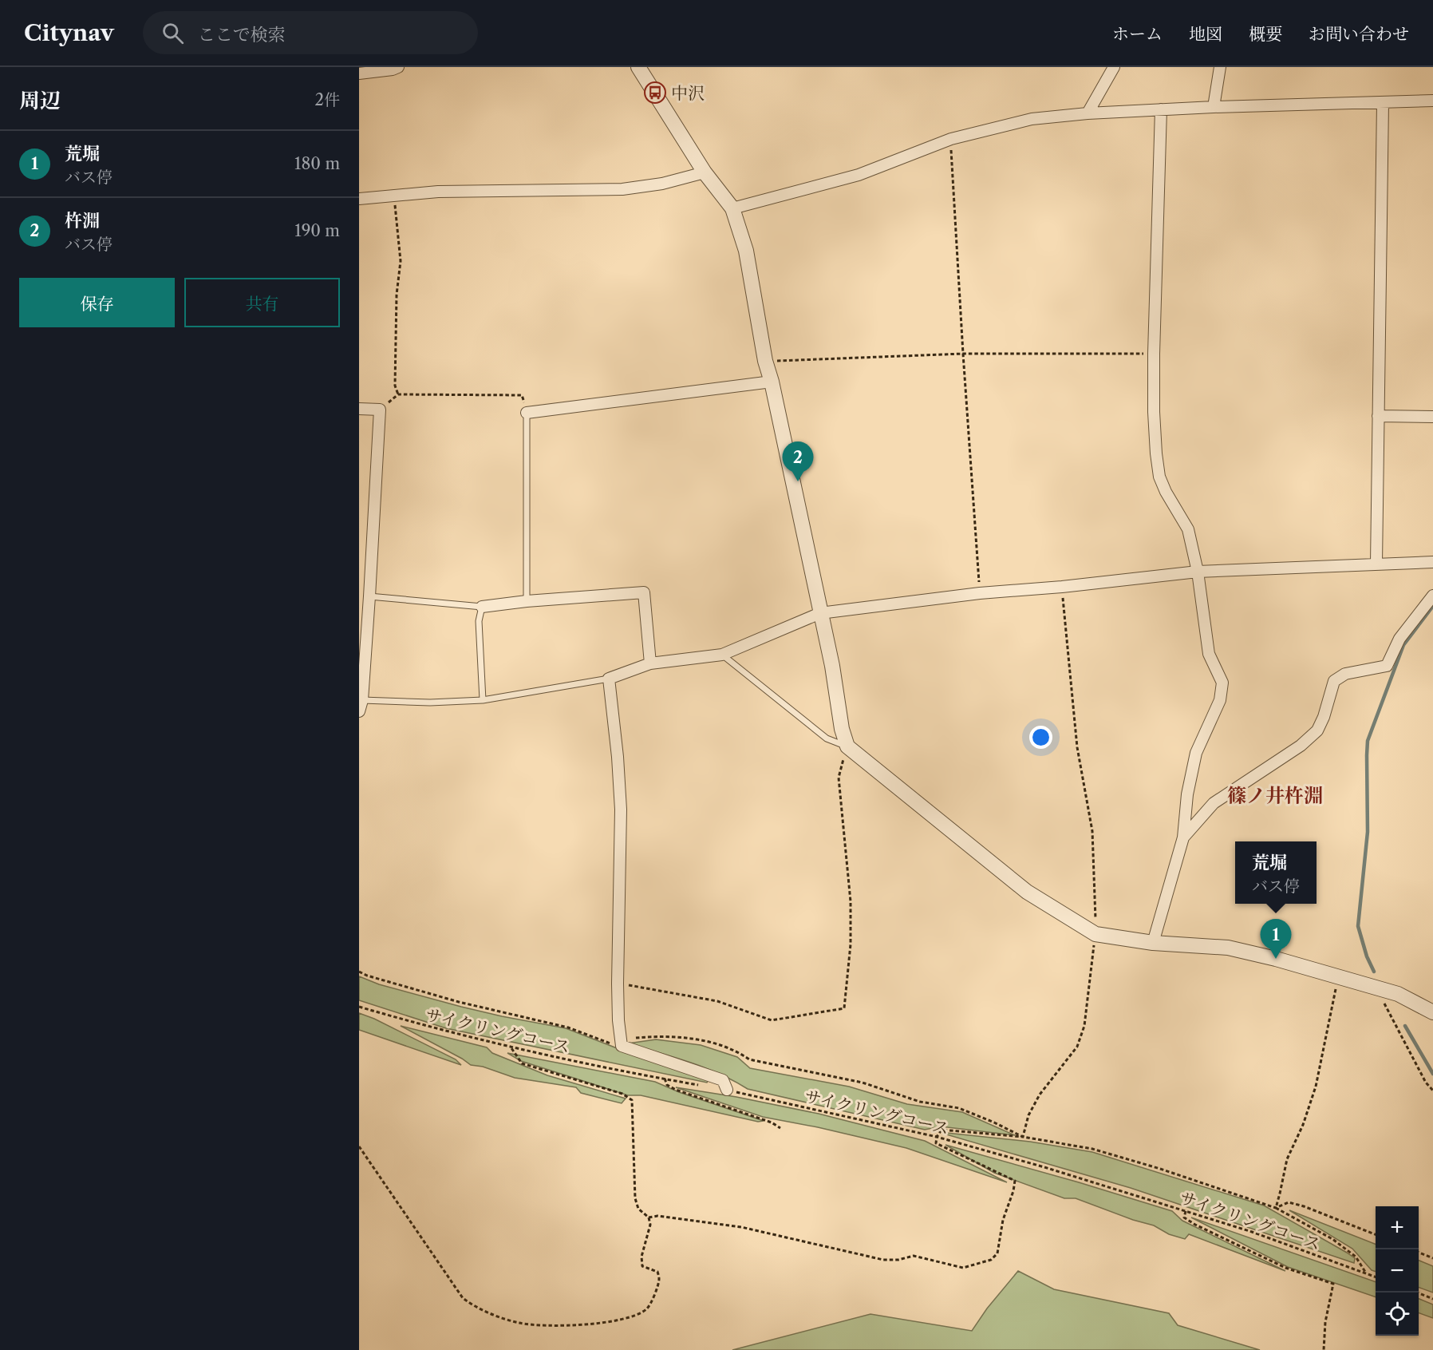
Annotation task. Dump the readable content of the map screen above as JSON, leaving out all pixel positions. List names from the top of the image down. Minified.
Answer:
{"streets":{"path":["サイクリングコース"]},"districts":["篠ノ井杵淵"],"places":{"bus stop":["中沢"]},"page":{"header":"Citynav","search":"ここで検索","nav":["ホーム","地図","概要","お問い合わせ"],"heading":["周辺","2件"],"list":[{"mark":"1","name":"荒堀","note":"バス停","value":"180 m"},{"mark":"2","name":"杵淵","note":"バス停","value":"190 m"}],"buttons":["保存","共有"],"pins":["2","1"],"popup":["荒堀","バス停"],"map_buttons":["+","−"]}}
